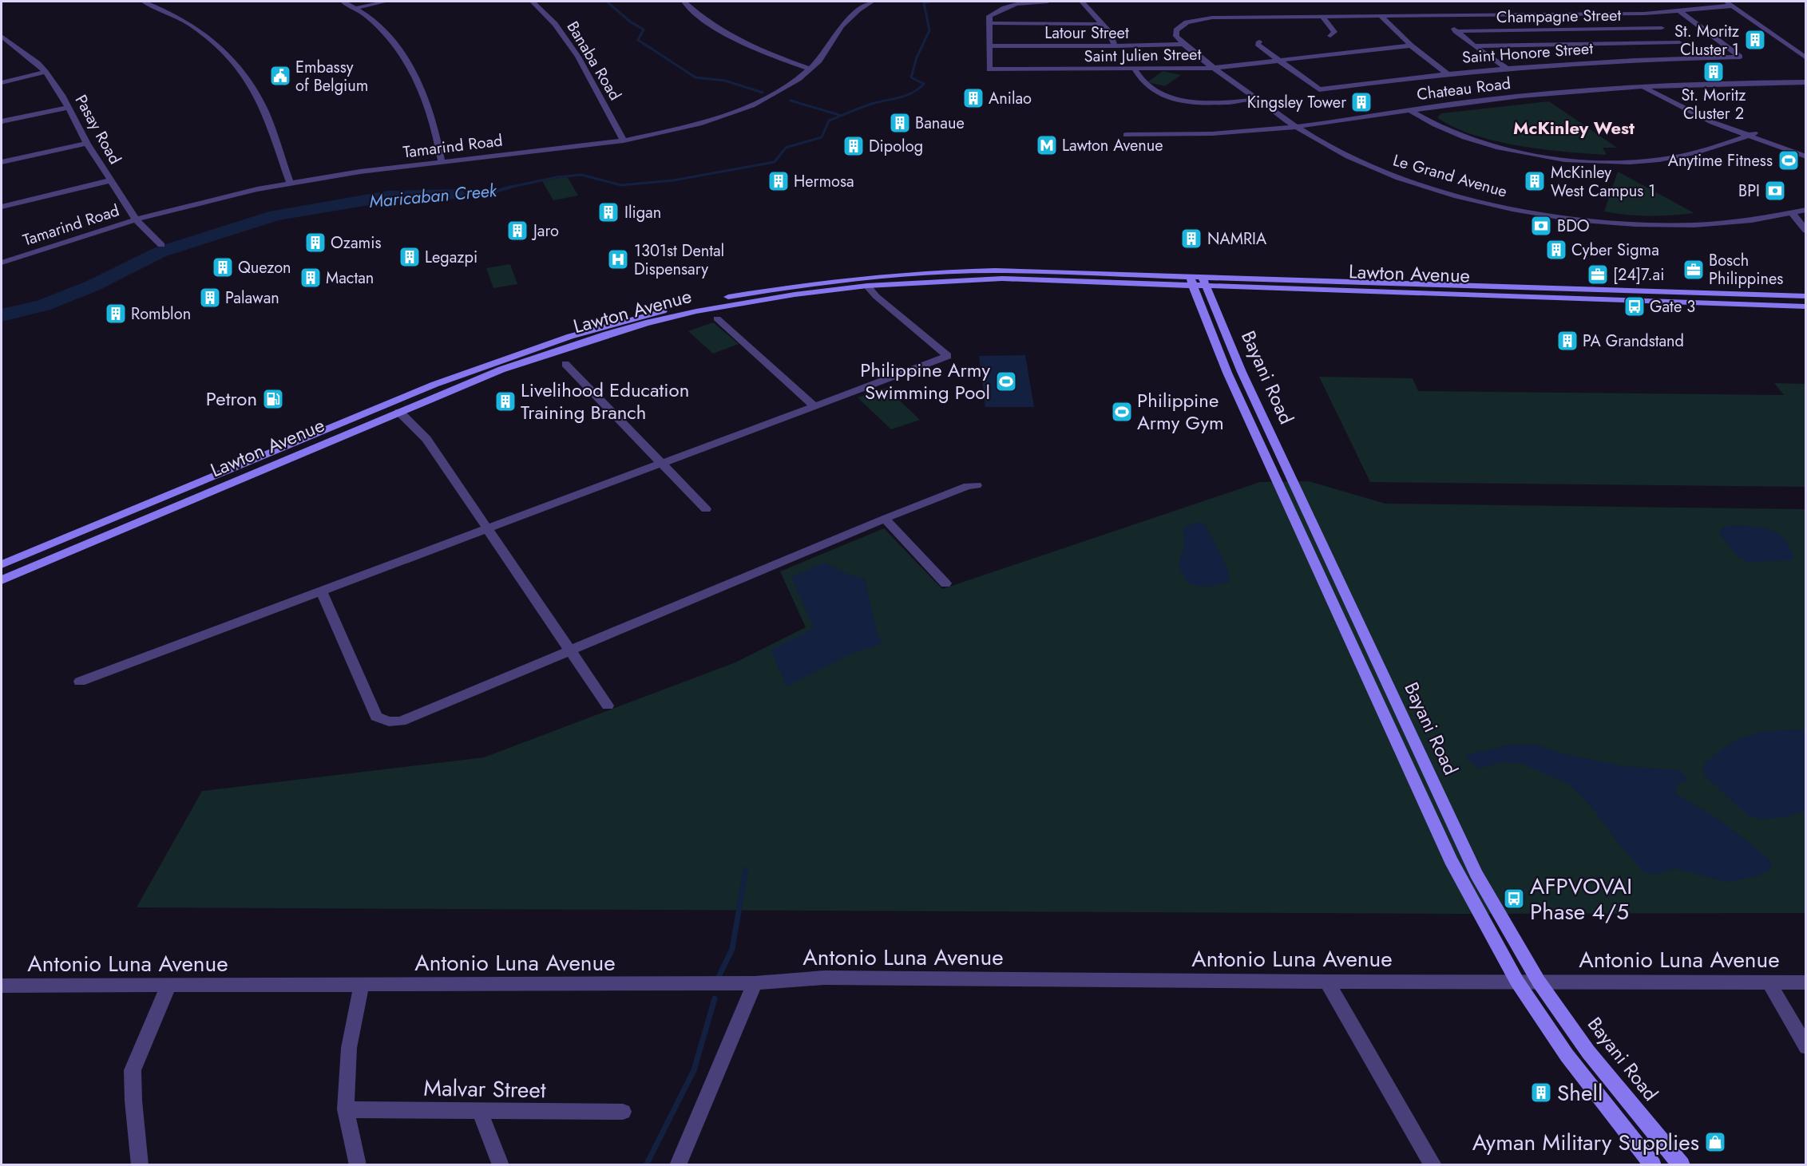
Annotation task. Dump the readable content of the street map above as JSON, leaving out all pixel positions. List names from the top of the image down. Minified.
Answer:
{"streets":{"main road":["Lawton Avenue","Bayani Road"],"street":["Champagne Street","Latour Street","Saint Honore Street","Saint Julien Street","Banaba Road","Chateau Road","Pasay Road","Tamarind Road","Le Grand Avenue","Antonio Luna Avenue","Malvar Street"]},"crossings":[["Latour Street","Saint Julien Street"],["Latour Street","Le Grand Avenue"],["Saint Honore Street","Saint Julien Street"],["Saint Julien Street","Le Grand Avenue"],["Banaba Road","Tamarind Road"],["Chateau Road","Le Grand Avenue"],["Pasay Road","Tamarind Road"],["Lawton Avenue","Bayani Road"],["Bayani Road","Antonio Luna Avenue"]],"districts":["McKinley West"],"water":["Maricaban Creek"],"places":{"building":["St. Moritz Cluster 1","St. Moritz Cluster 2","Anilao","Kingsley Tower","Banaue","Dipolog","Hermosa","McKinley West Campus 1","Iligan","Jaro","NAMRIA","Ozamis","Cyber Sigma","Legazpi","Quezon","Mactan","Palawan","Romblon","PA Grandstand","Livelihood Education Training Branch","Shell"],"public building":["Embassy of Belgium"],"metro station":["Lawton Avenue"],"sports":["Anytime Fitness","Philippine Army Swimming Pool","Philippine Army Gym"],"bank":["BPI","BDO"],"hospital":["1301st Dental Dispensary"],"office":["Bosch Philippines","[24]7.ai"],"bus stop":["Gate 3","AFPVOVAI Phase 4/5"],"fuel station":["Petron"],"shop":["Ayman Military Supplies"]}}
